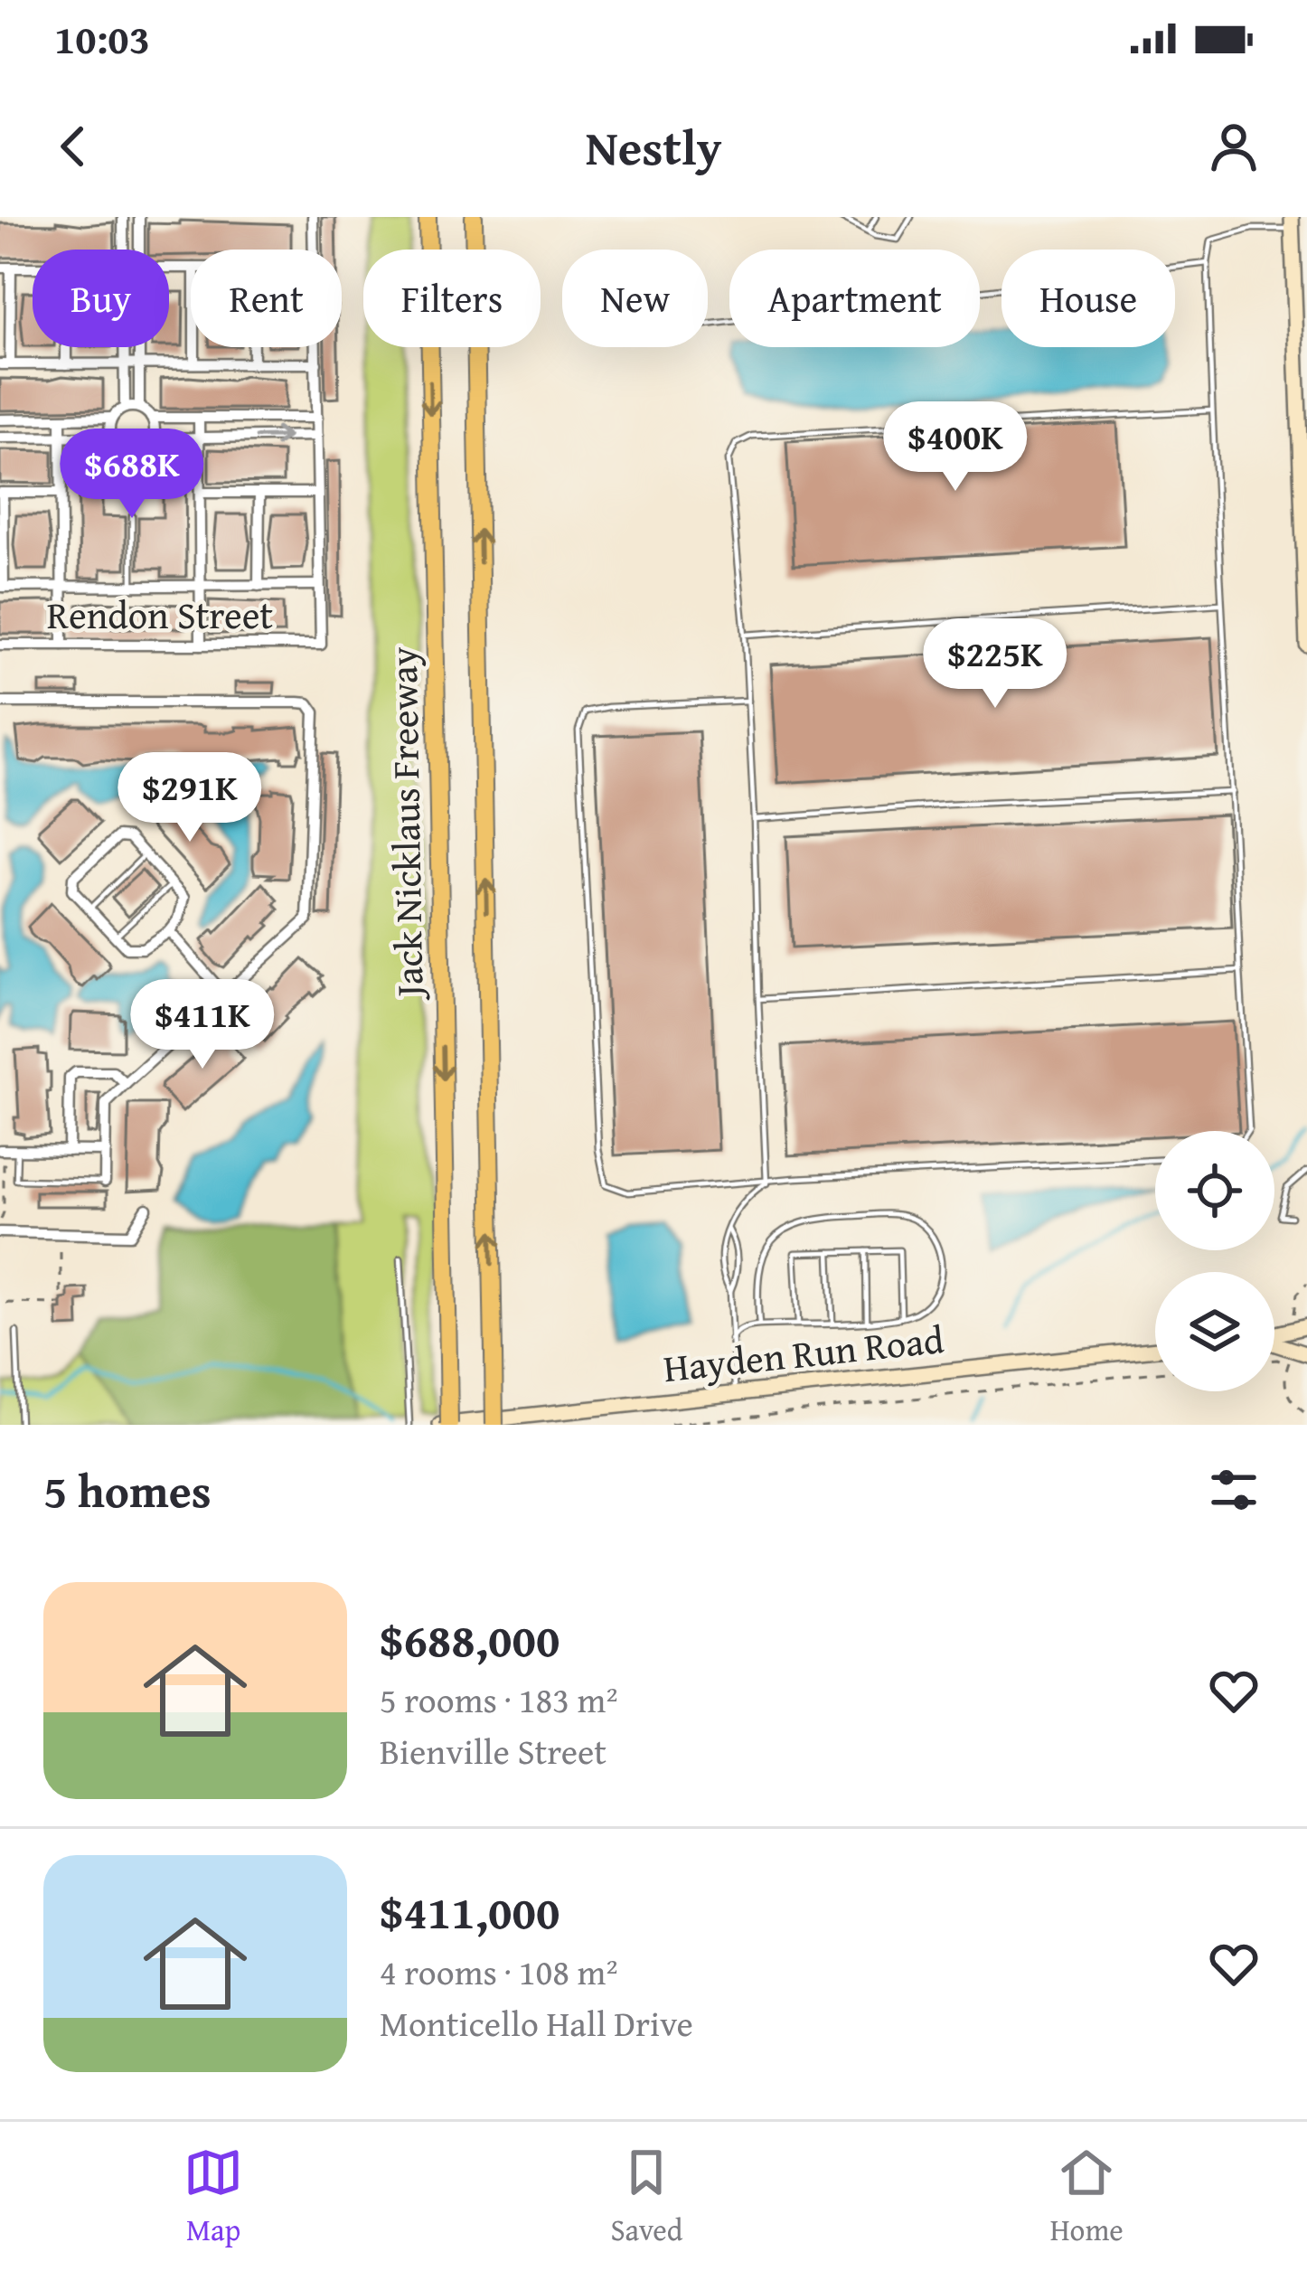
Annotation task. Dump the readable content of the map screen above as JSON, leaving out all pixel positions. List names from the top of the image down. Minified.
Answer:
{"streets":{"highway":["Jack Nicklaus Freeway"],"main road":["Hayden Run Road"],"street":["Rendon Street"]},"page":{"status":"10:03","header":"Nestly","chip":["Buy","Rent","Filters","New","Apartment","House"],"price":["$400K","$688K","$225K","$291K","$411K"],"heading":"5 homes","list":[{"name":"$688,000","note":"5 rooms · 183 m² · Bienville Street"},{"name":"$411,000","note":"4 rooms · 108 m² · Monticello Hall Drive"}],"tabs":["Map","Saved","Home"]}}
